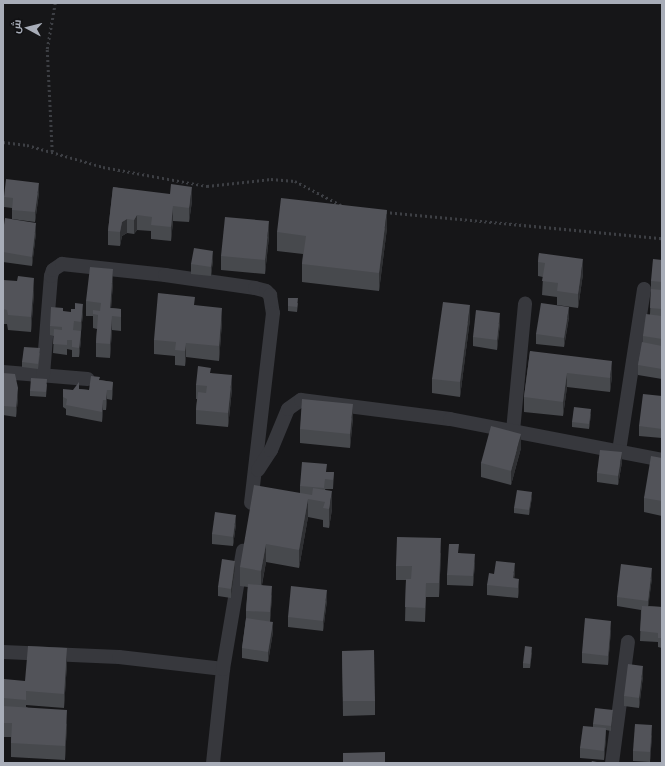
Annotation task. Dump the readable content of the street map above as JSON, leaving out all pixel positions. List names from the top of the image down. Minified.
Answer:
{"north":"left"}
